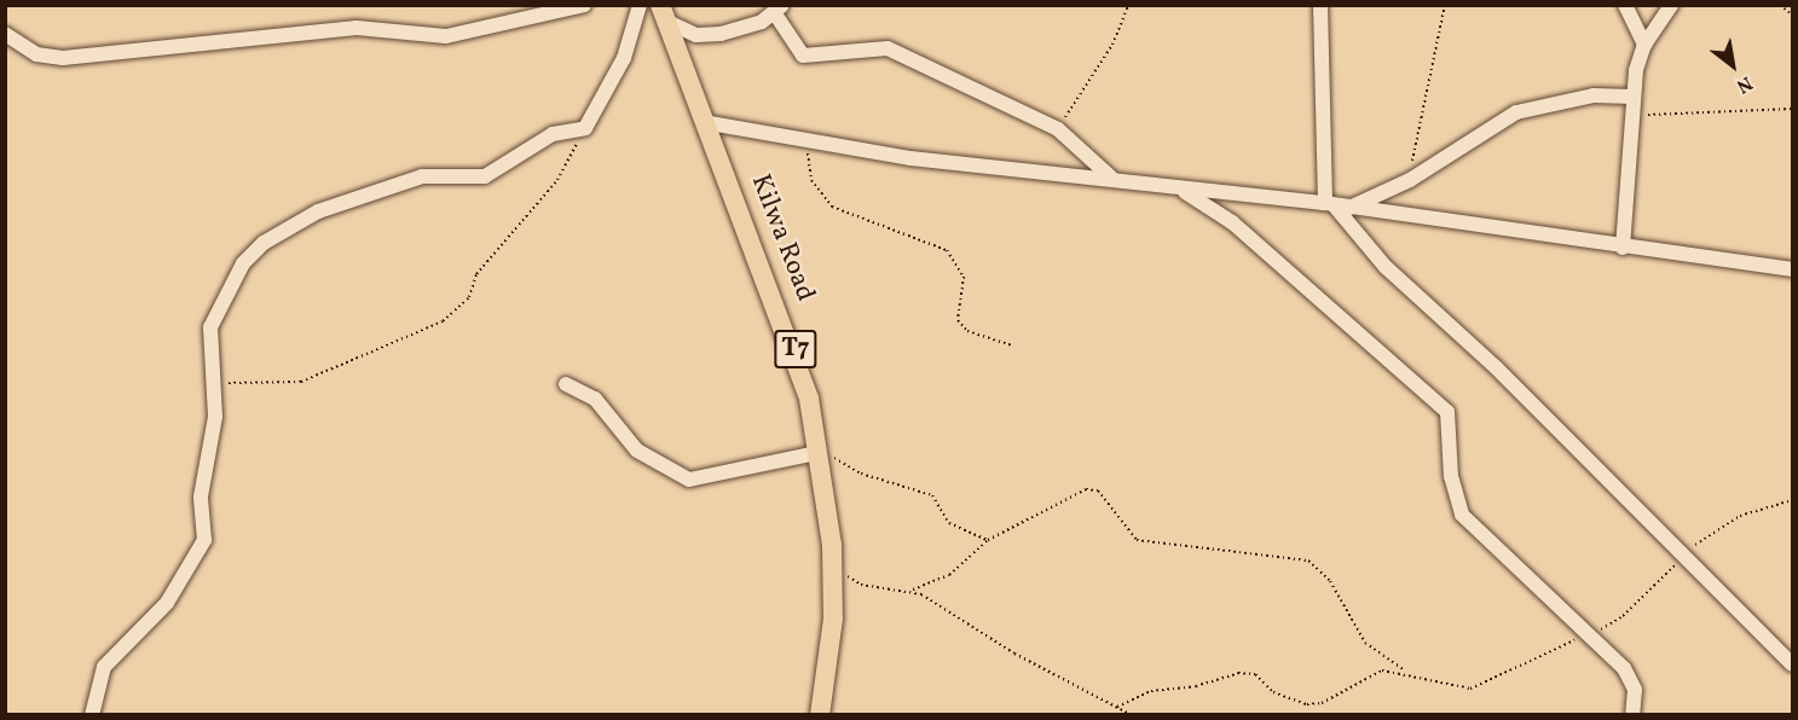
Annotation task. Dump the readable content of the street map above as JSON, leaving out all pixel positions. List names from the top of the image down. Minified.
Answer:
{"streets":{"highway":["Kilwa Road","T7"]},"north":"bottom right"}
